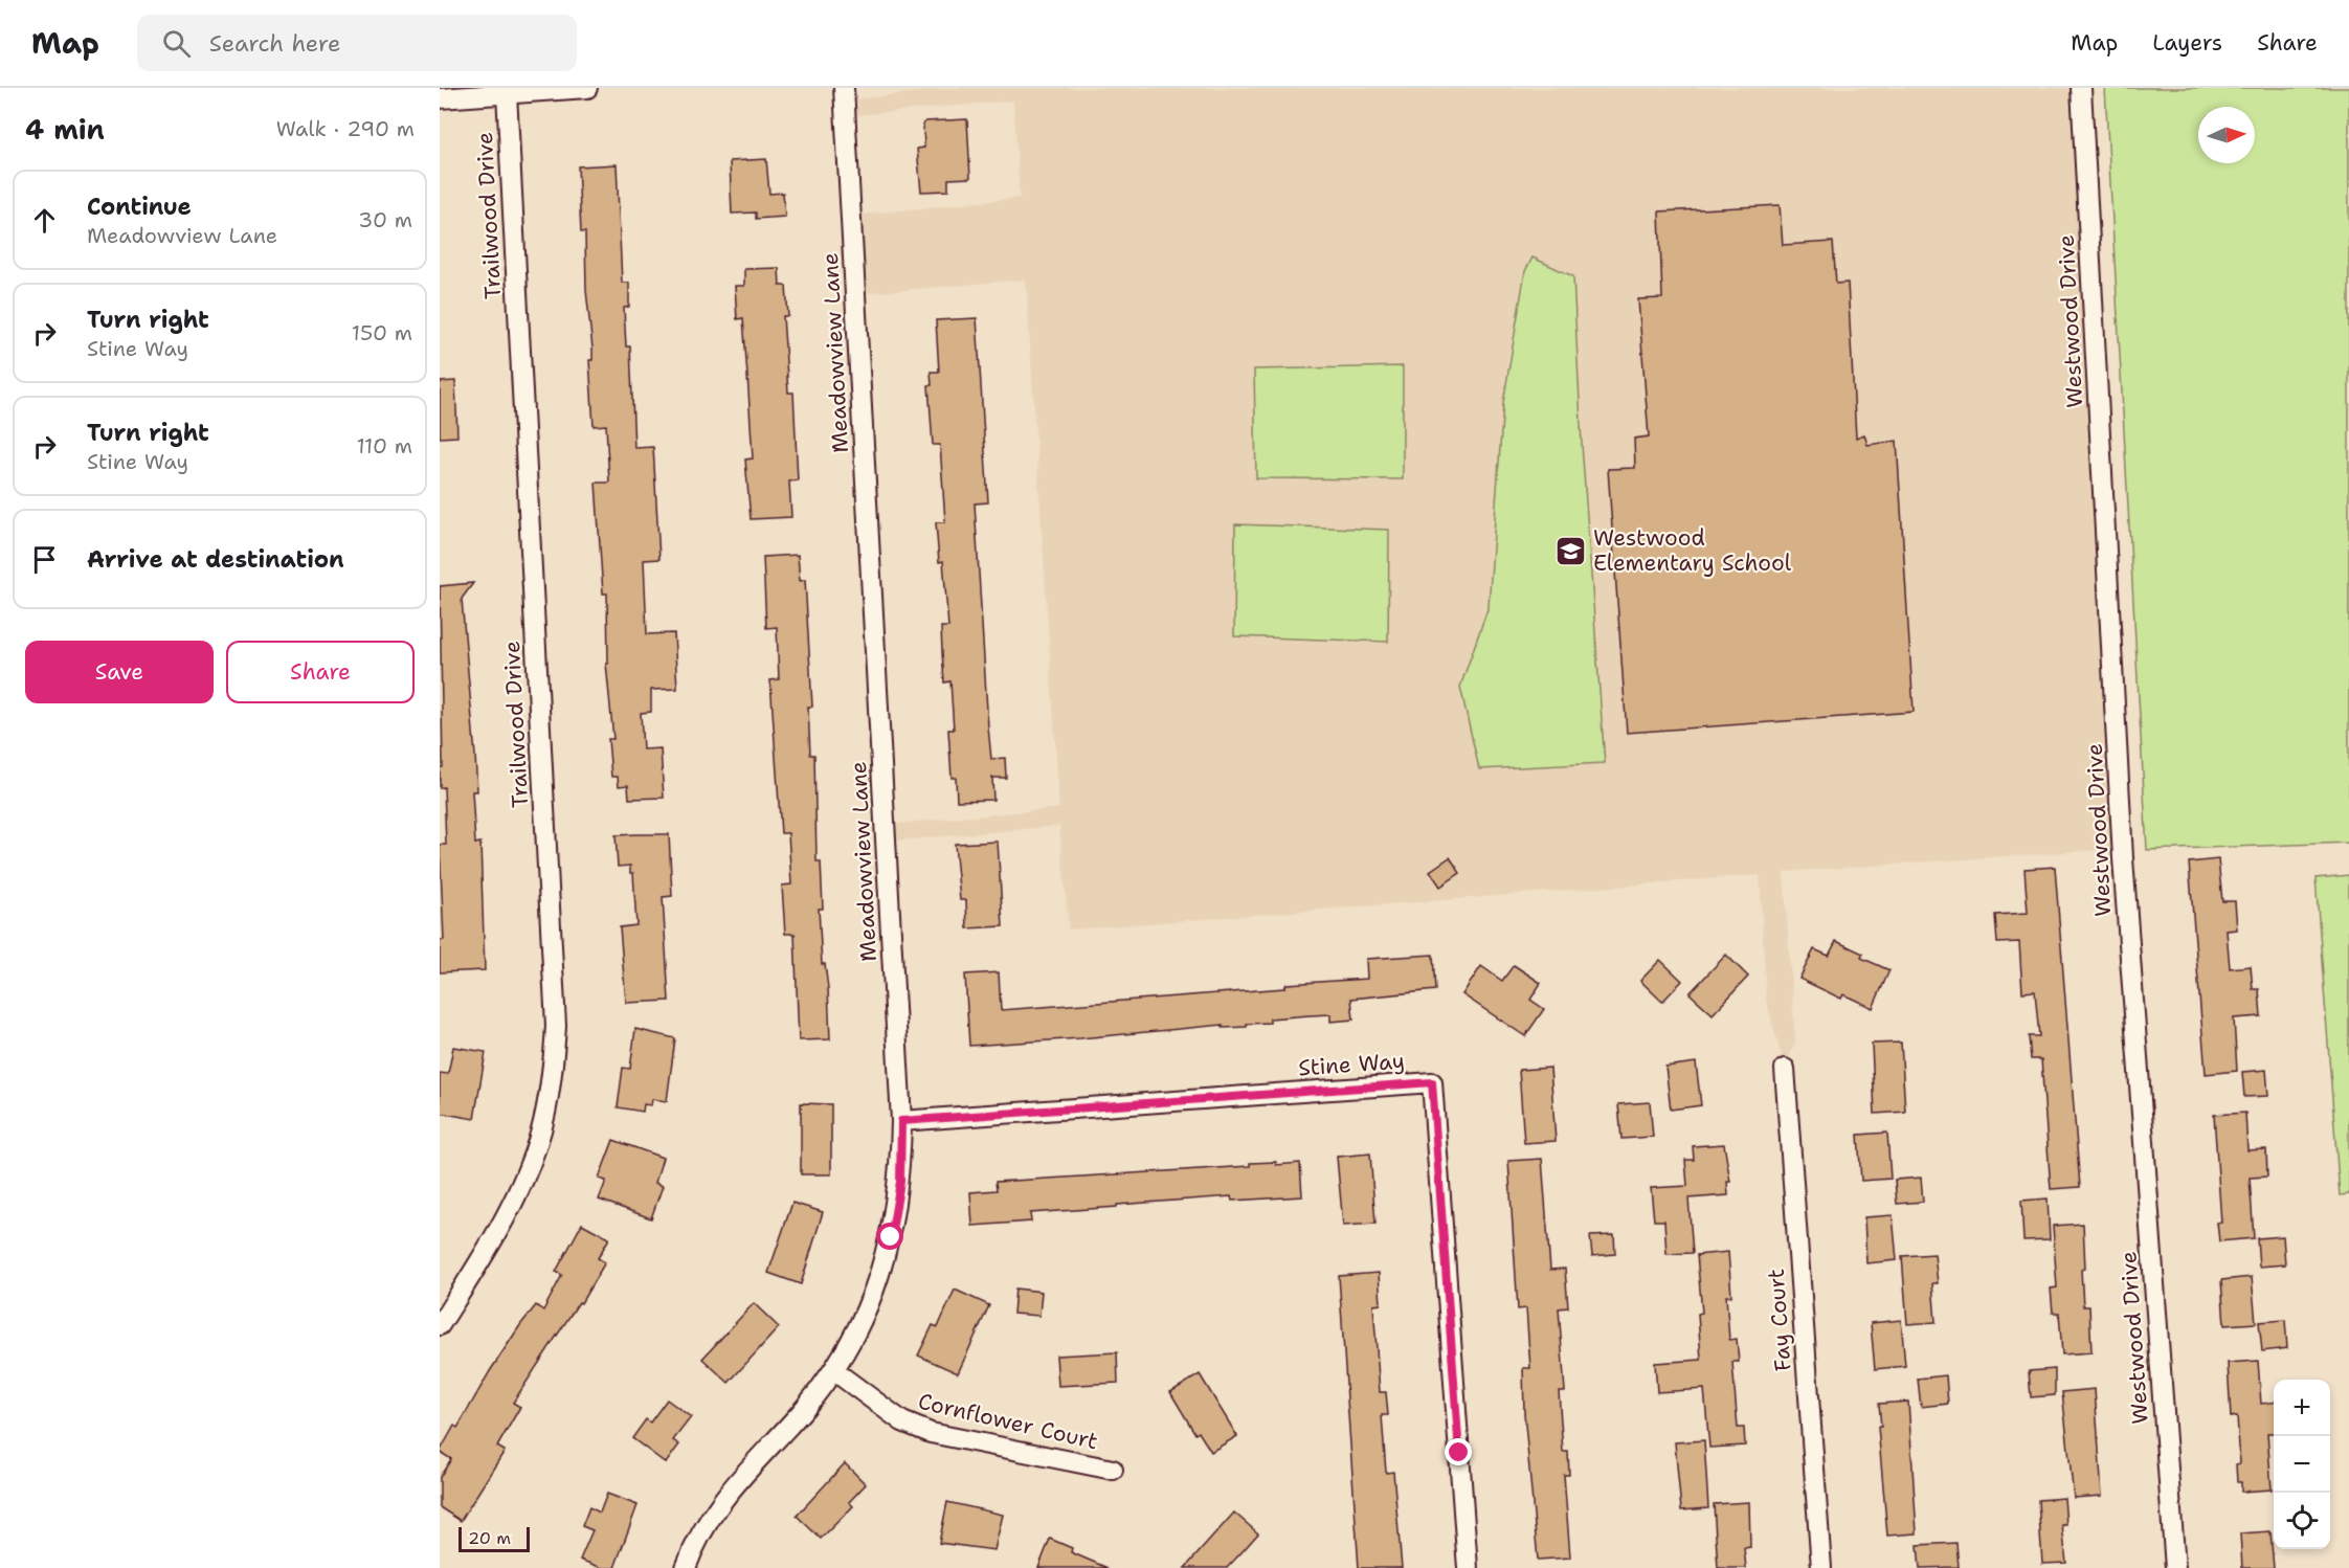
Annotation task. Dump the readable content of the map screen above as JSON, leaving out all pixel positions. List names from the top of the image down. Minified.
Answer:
{"streets":{"street":["Trailwood Drive","Westwood Drive","Meadowview Lane","Stine Way","Fay Court","Cornflower Court"]},"crossings":[["Meadowview Lane","Stine Way"],["Meadowview Lane","Cornflower Court"]],"places":{"school or university":["Westwood Elementary School"]},"scale_bar":"20 m","north":"right","page":{"header":"Map","search":"Search here","nav":["Map","Layers","Share"],"heading":["4 min","Walk · 290 m"],"list":[["Continue","Meadowview Lane","30 m"],["Turn right","Stine Way","150 m"],["Turn right","Stine Way","110 m"],"Arrive at destination"],"buttons":["Save","Share"],"map_buttons":["+","−"],"scale":"20 m"}}
